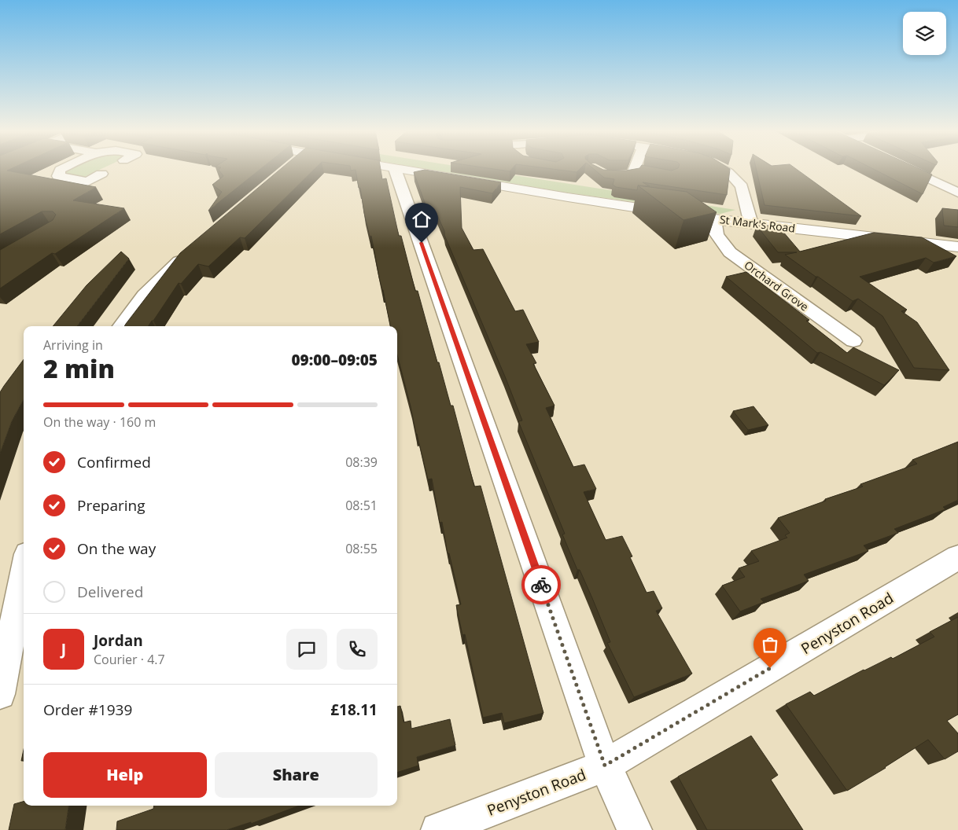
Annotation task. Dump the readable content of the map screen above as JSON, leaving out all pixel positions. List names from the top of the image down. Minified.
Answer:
{"streets":{"street":["St Mark's Road","Orchard Grove","Penyston Road"]},"crossings":[["St Mark's Road","Orchard Grove"]],"page":{"heading":["2 min","Arriving in","09:00–09:05"],"panel":["Jordan","Courier · 4.7","Order #1939","£18.11"],"bar":"On the way · 160 m","list":[["Confirmed","08:39"],["Preparing","08:51"],["On the way","08:55"],"Delivered"],"round":"J","buttons":["Help","Share"]}}
